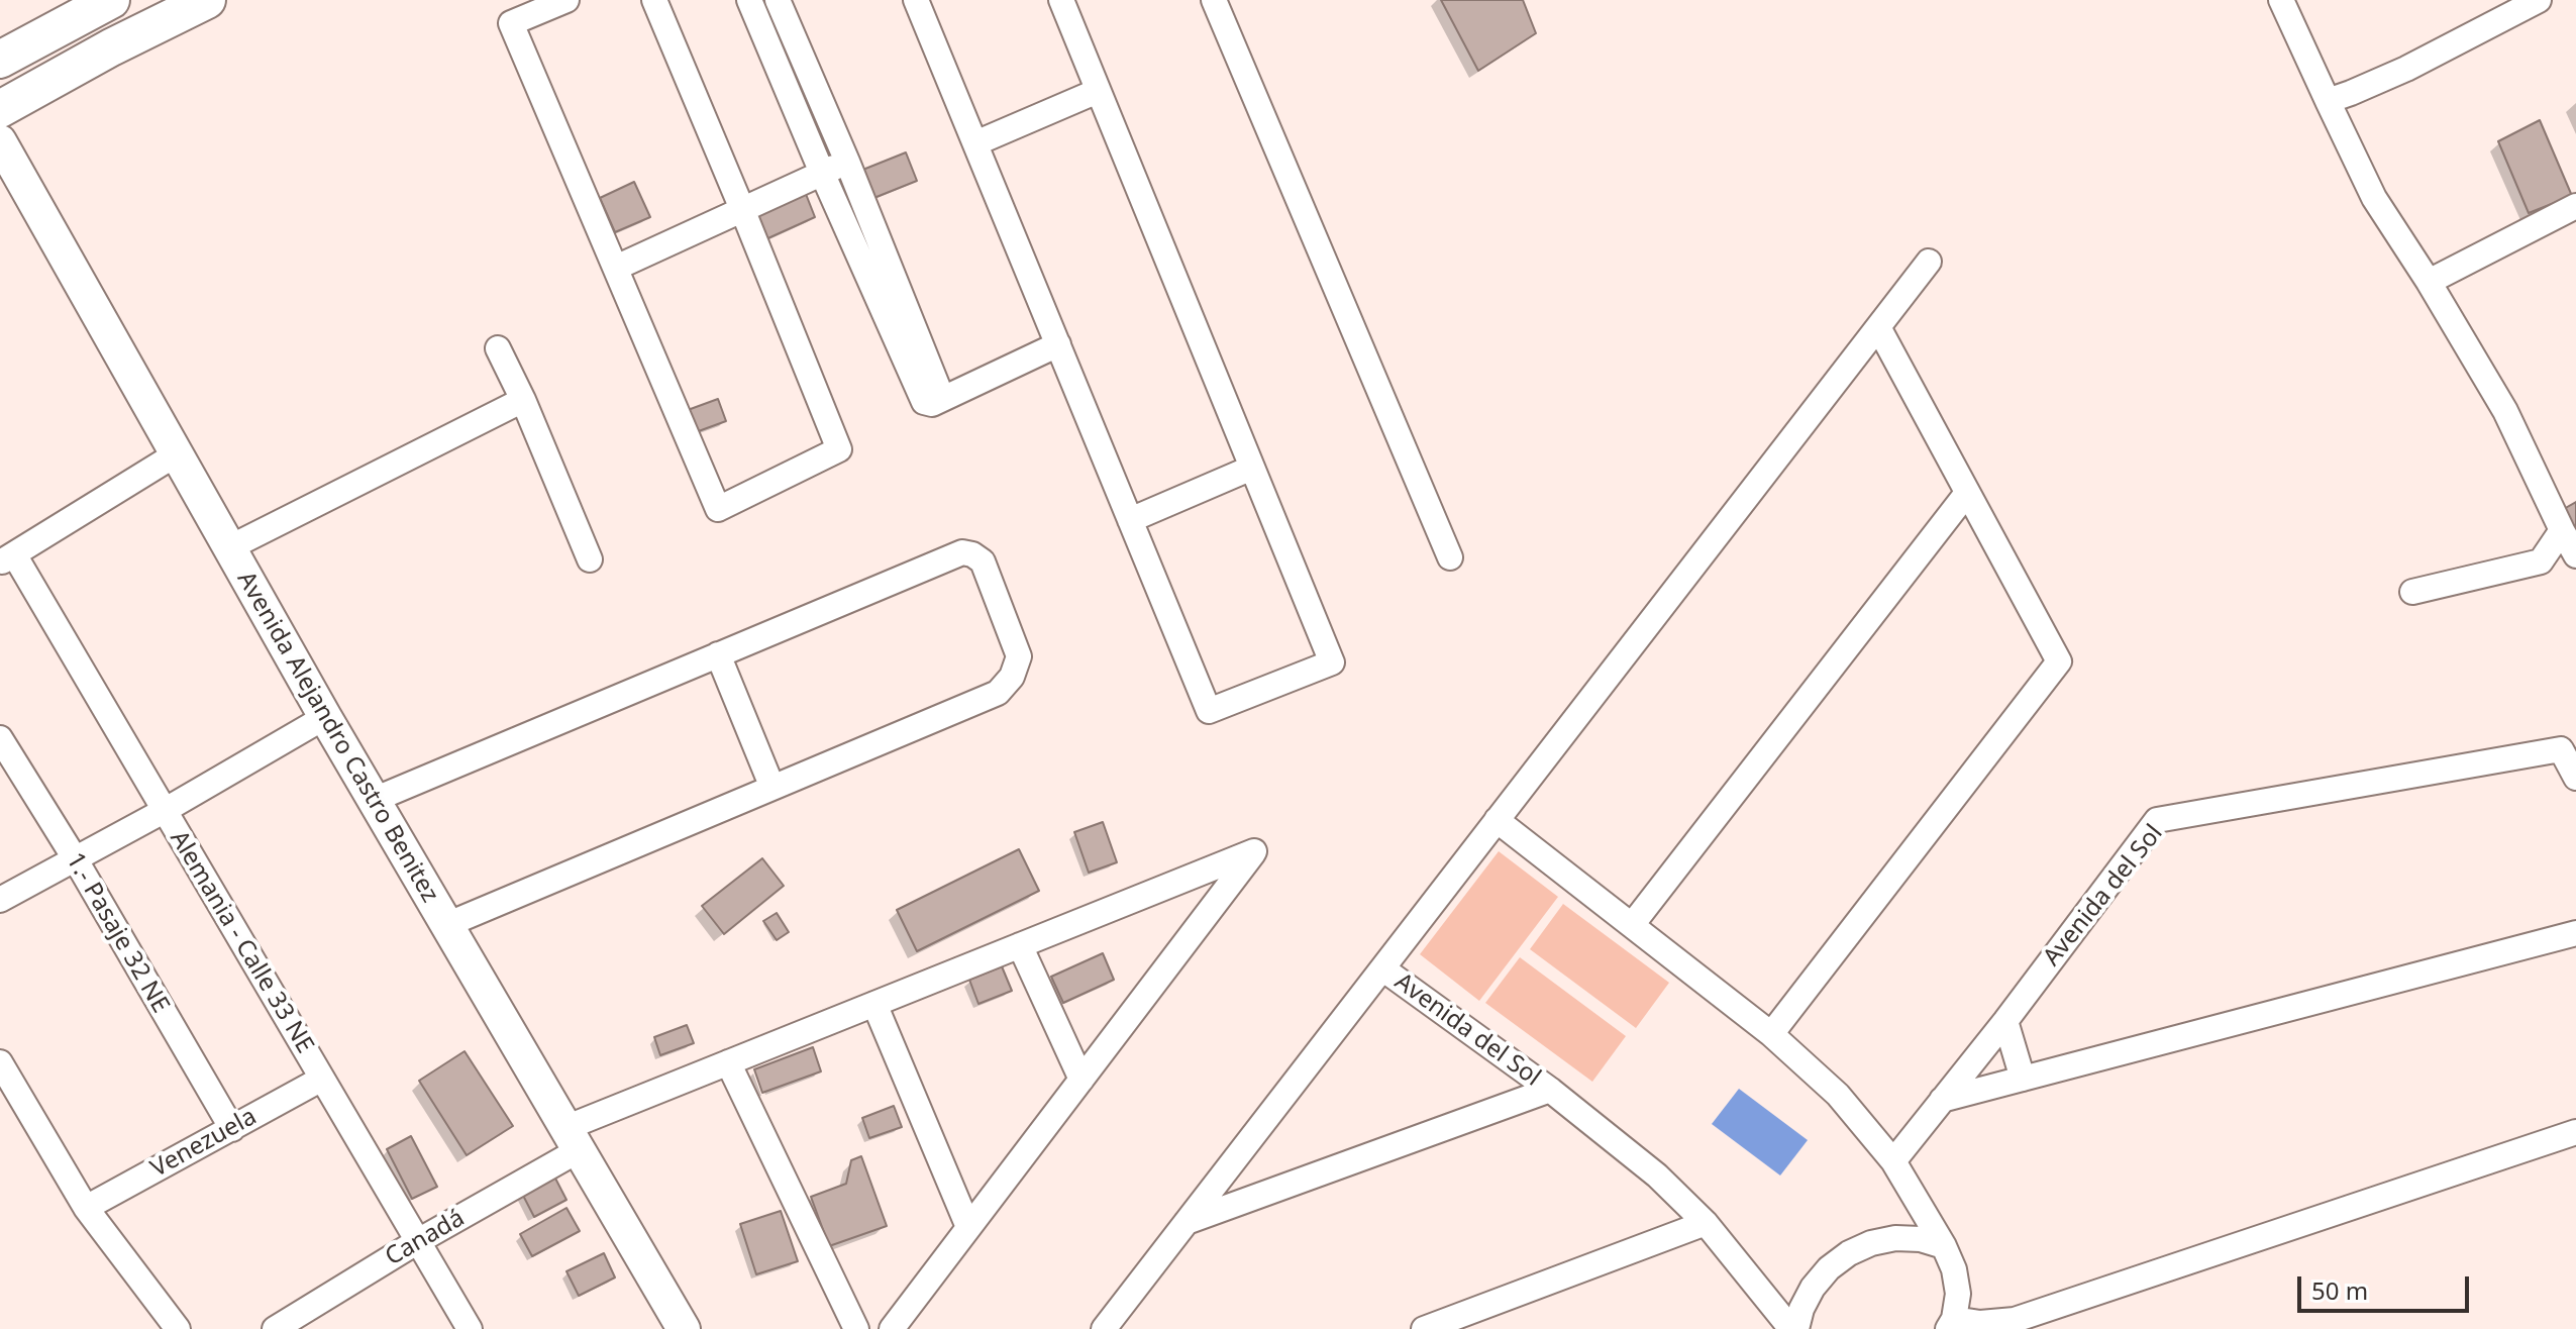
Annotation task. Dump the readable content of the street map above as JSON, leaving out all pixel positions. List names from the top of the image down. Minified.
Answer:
{"streets":{"street":["Avenida Alejandro Castro Benitez","Avenida del Sol","1.- Pasaje 32 NE","Alemania - Calle 33 NE","Venezuela","Canadá"]},"crossings":[["Avenida Alejandro Castro Benitez","Canadá"],["1.- Pasaje 32 NE","Venezuela"],["Alemania - Calle 33 NE","Venezuela"],["Alemania - Calle 33 NE","Canadá"]],"scale_bar":"50 m"}
